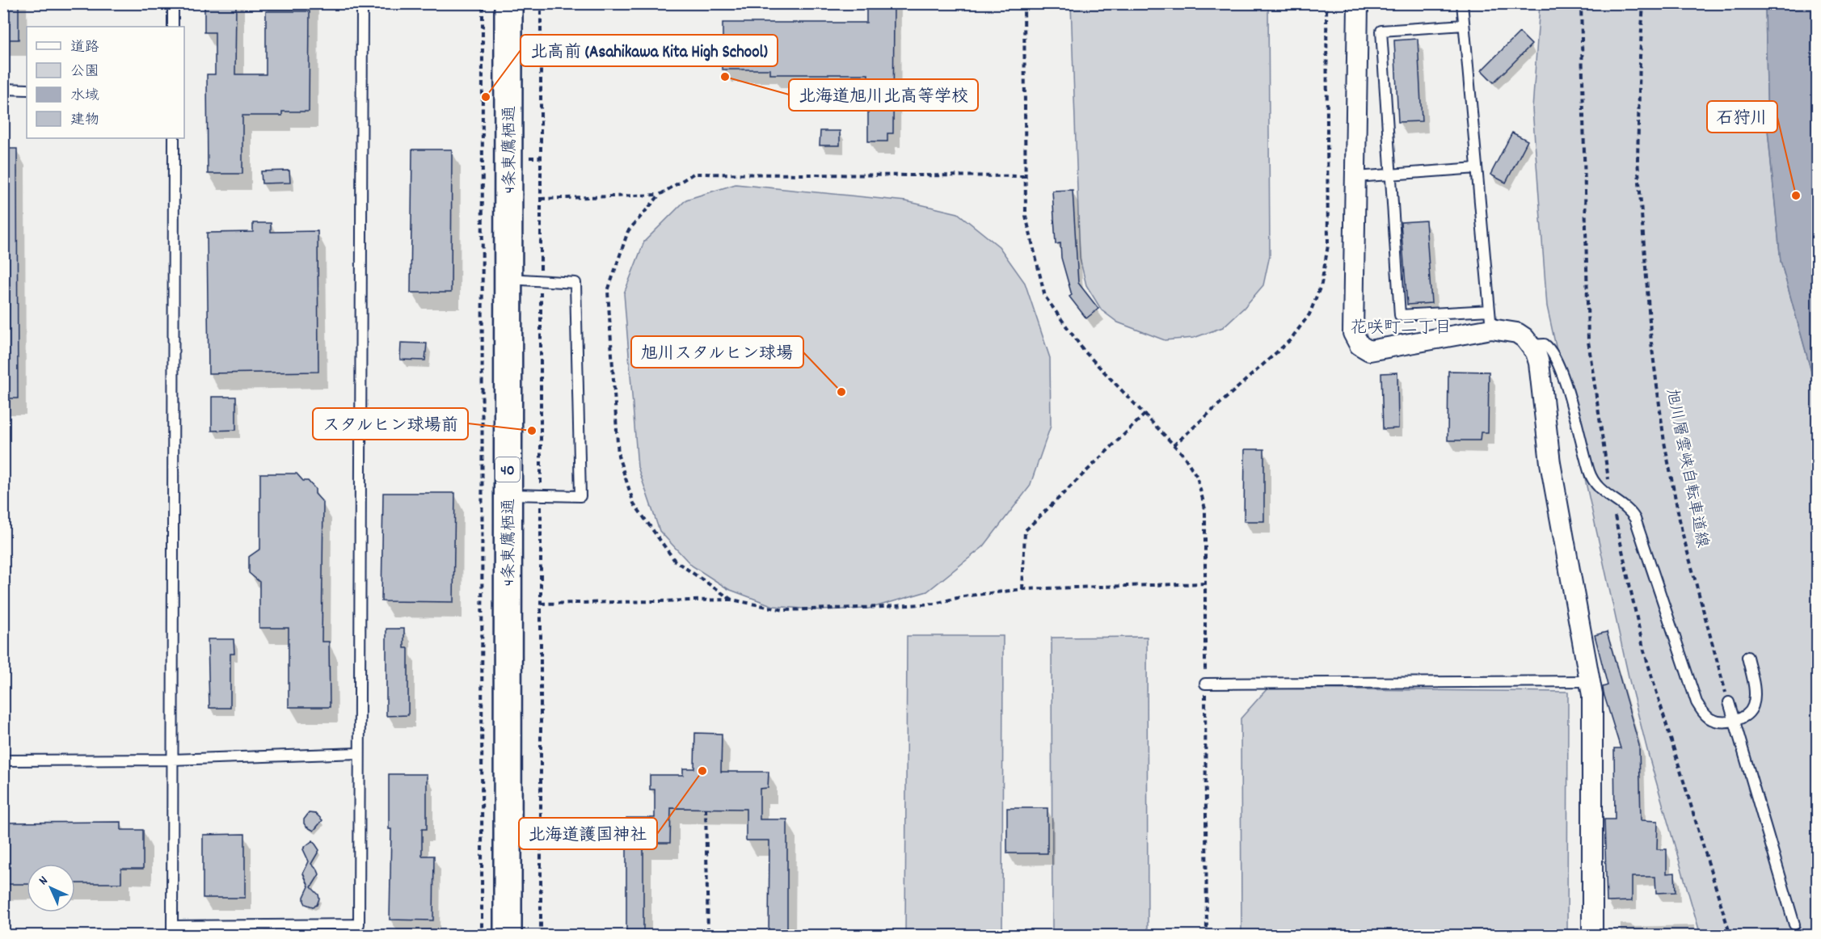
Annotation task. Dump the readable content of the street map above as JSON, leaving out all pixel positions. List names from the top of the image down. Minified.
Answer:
{"streets":{"highway":["4条東鷹栖通","40"],"path":["旭川層雲峡自転車道線"]},"districts":["花咲町二丁目"],"places":["北海道旭川北高等学校","北高前 (Asahikawa Kita High School)","石狩川","旭川スタルヒン球場","スタルヒン球場前","北海道護国神社"],"legend":["道路","公園","水域","建物"],"north":"top left"}
